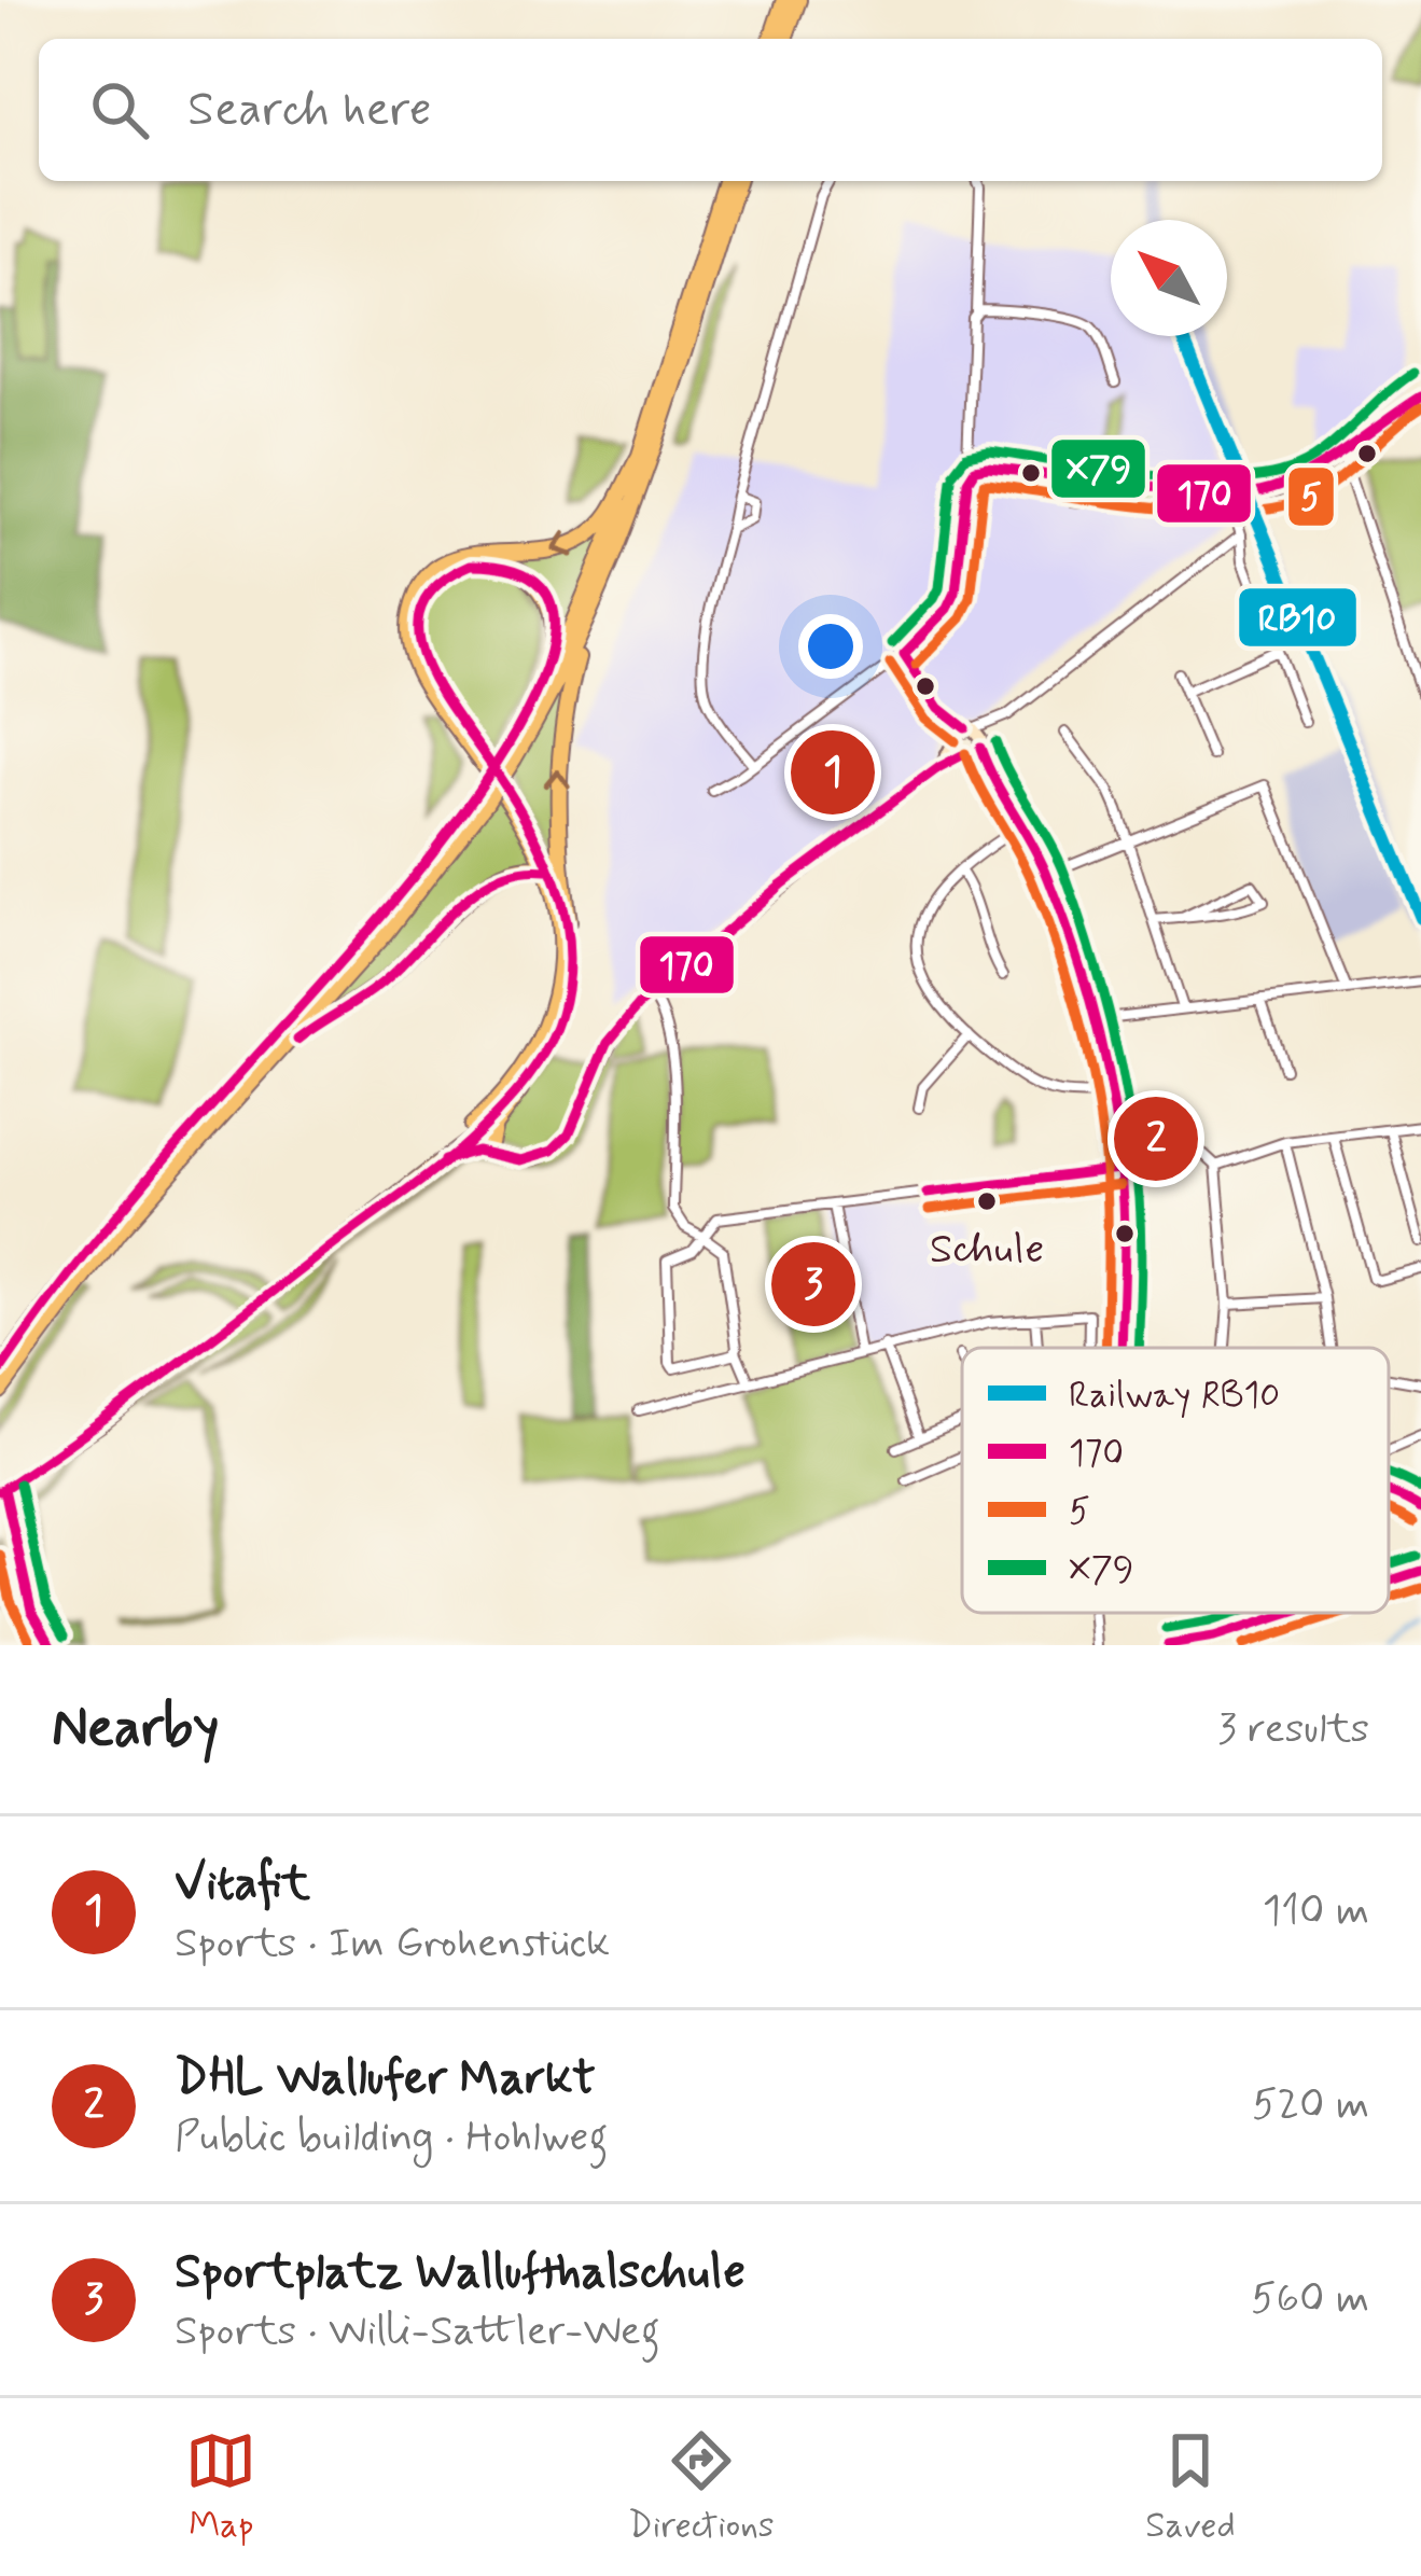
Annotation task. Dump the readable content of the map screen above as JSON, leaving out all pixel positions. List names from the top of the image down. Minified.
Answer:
{"places":["Schule"],"lines":["rail line RB10","transit line X79","transit line 170","transit line 5"],"legend":["Railway RB10","170","5","X79"],"north":"top left","page":{"search":"Search here","pins":["1","2","3"],"heading":["Nearby","3 results"],"list":[{"mark":"1","name":"Vitafit","note":"Sports · Im Grohenstück","value":"110 m"},{"mark":"2","name":"DHL Wallufer Markt","note":"Public building · Hohlweg","value":"520 m"},{"mark":"3","name":"Sportplatz Wallufthalschule","note":"Sports · Willi-Sattler-Weg","value":"560 m"}],"nav":["Map","Directions","Saved"]}}
